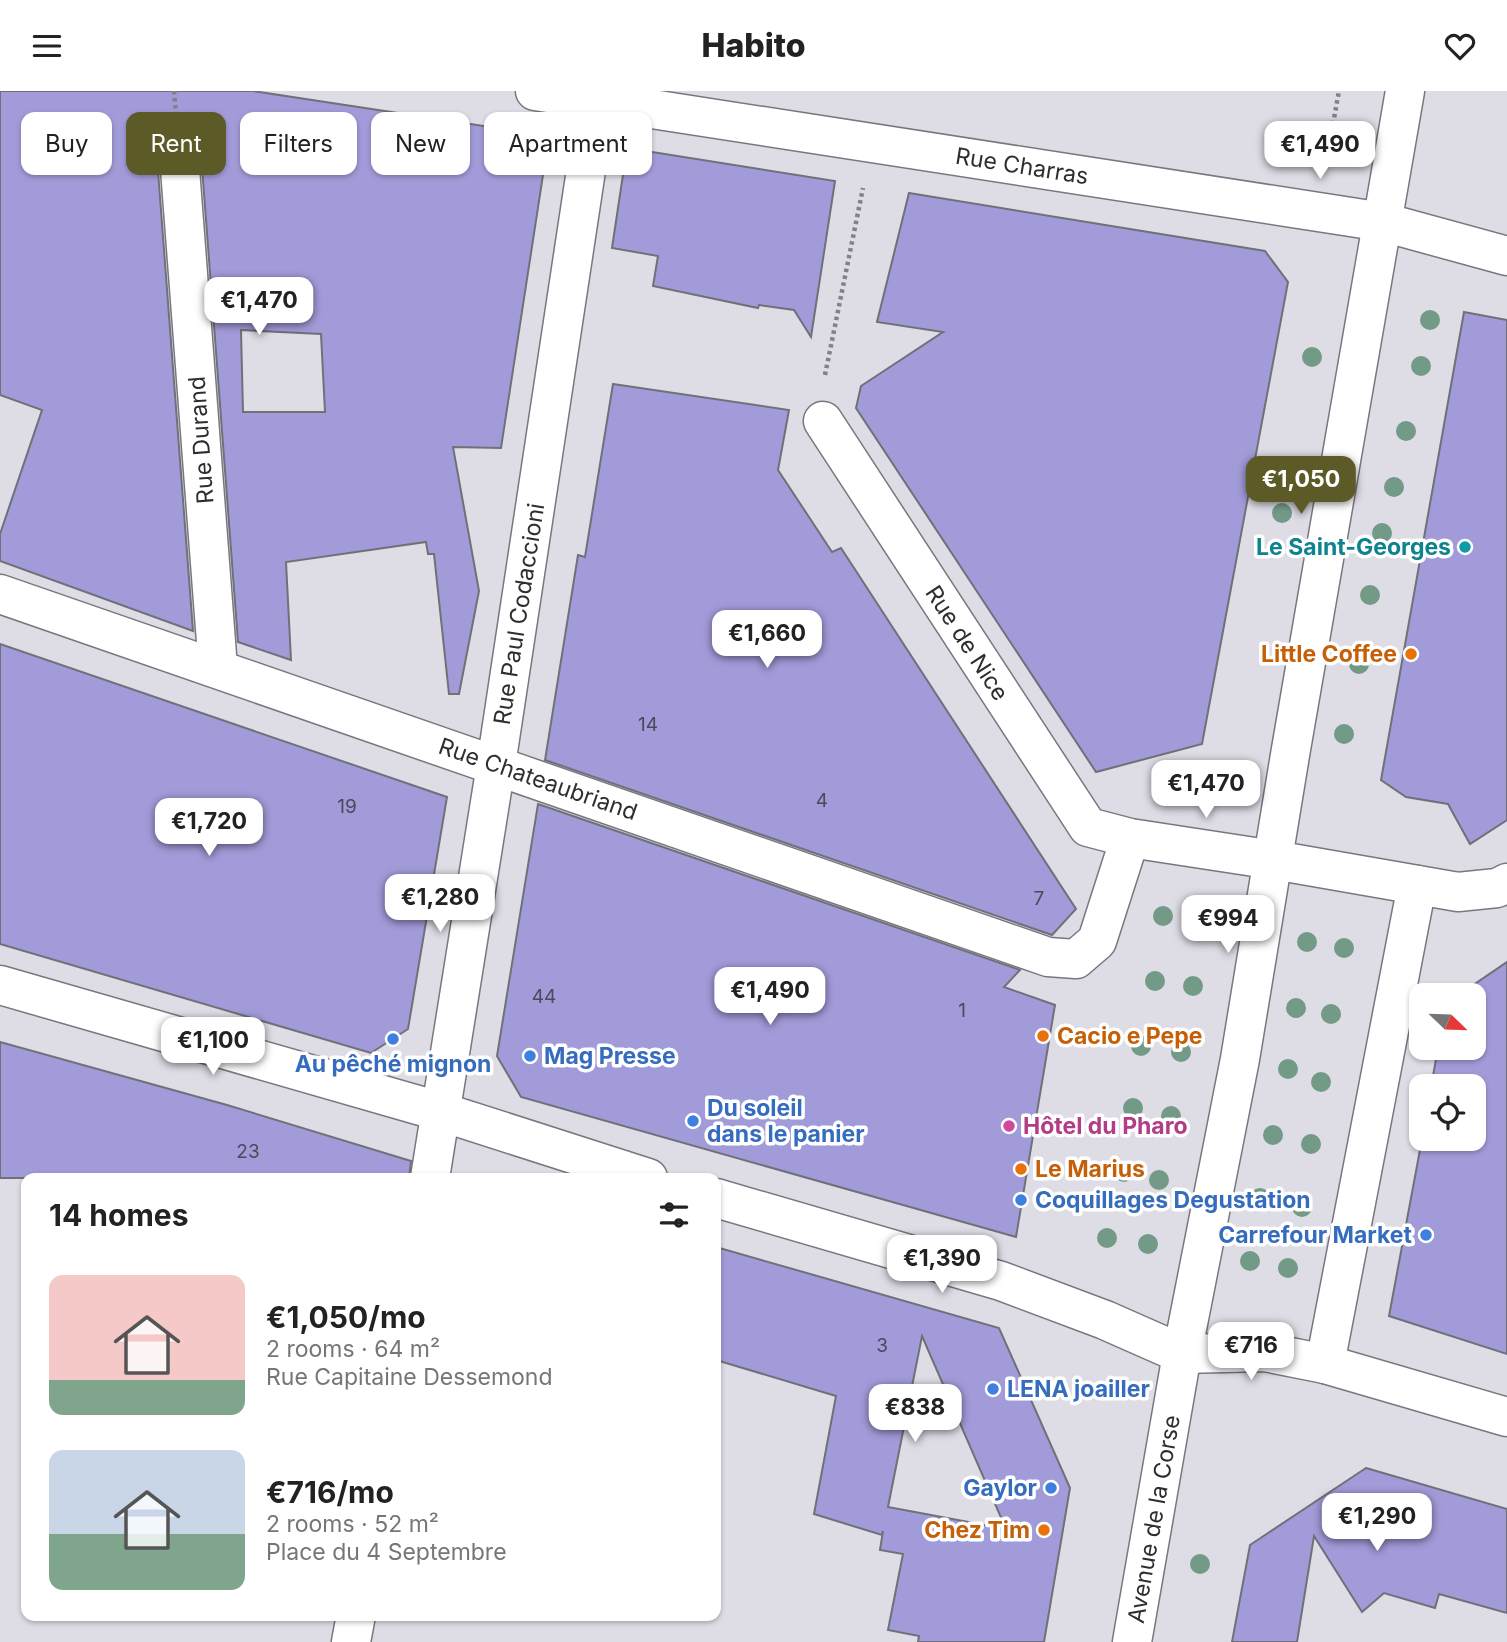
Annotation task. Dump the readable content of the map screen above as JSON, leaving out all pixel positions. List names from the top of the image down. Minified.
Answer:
{"streets":{"street":["Rue Charras","Rue Durand","Rue Paul Codaccioni","Rue de Nice","Rue Chateaubriand","Avenue de la Corse"]},"crossings":[["Rue Charras","Rue Paul Codaccioni"],["Rue Charras","Avenue de la Corse"],["Rue Durand","Rue Chateaubriand"],["Rue Paul Codaccioni","Rue Chateaubriand"],["Rue de Nice","Rue Chateaubriand"],["Rue de Nice","Avenue de la Corse"]],"places":["Le Saint-Georges","Little Coffee","Cacio e Pepe","Au pêché mignon","Mag Presse","Du soleil dans le panier","Hôtel du Pharo","Le Marius","Coquillages Degustation","Carrefour Market","LENA joailler","Gaylor","Chez Tim"],"house_numbers":["14","4","19","7","44","1","23","3"],"north":"bottom right","page":{"header":"Habito","chip":["Buy","Rent","Filters","New","Apartment"],"price":["€1,490","€1,470","€1,050","€1,660","€1,470","€1,720","€1,280","€994","€1,490","€1,100","€1,390","€716","€838","€1,290"],"heading":"14 homes","list":[{"name":"€1,050/mo","note":"2 rooms · 64 m² · Rue Capitaine Dessemond"},{"name":"€716/mo","note":"2 rooms · 52 m² · Place du 4 Septembre"}]}}
